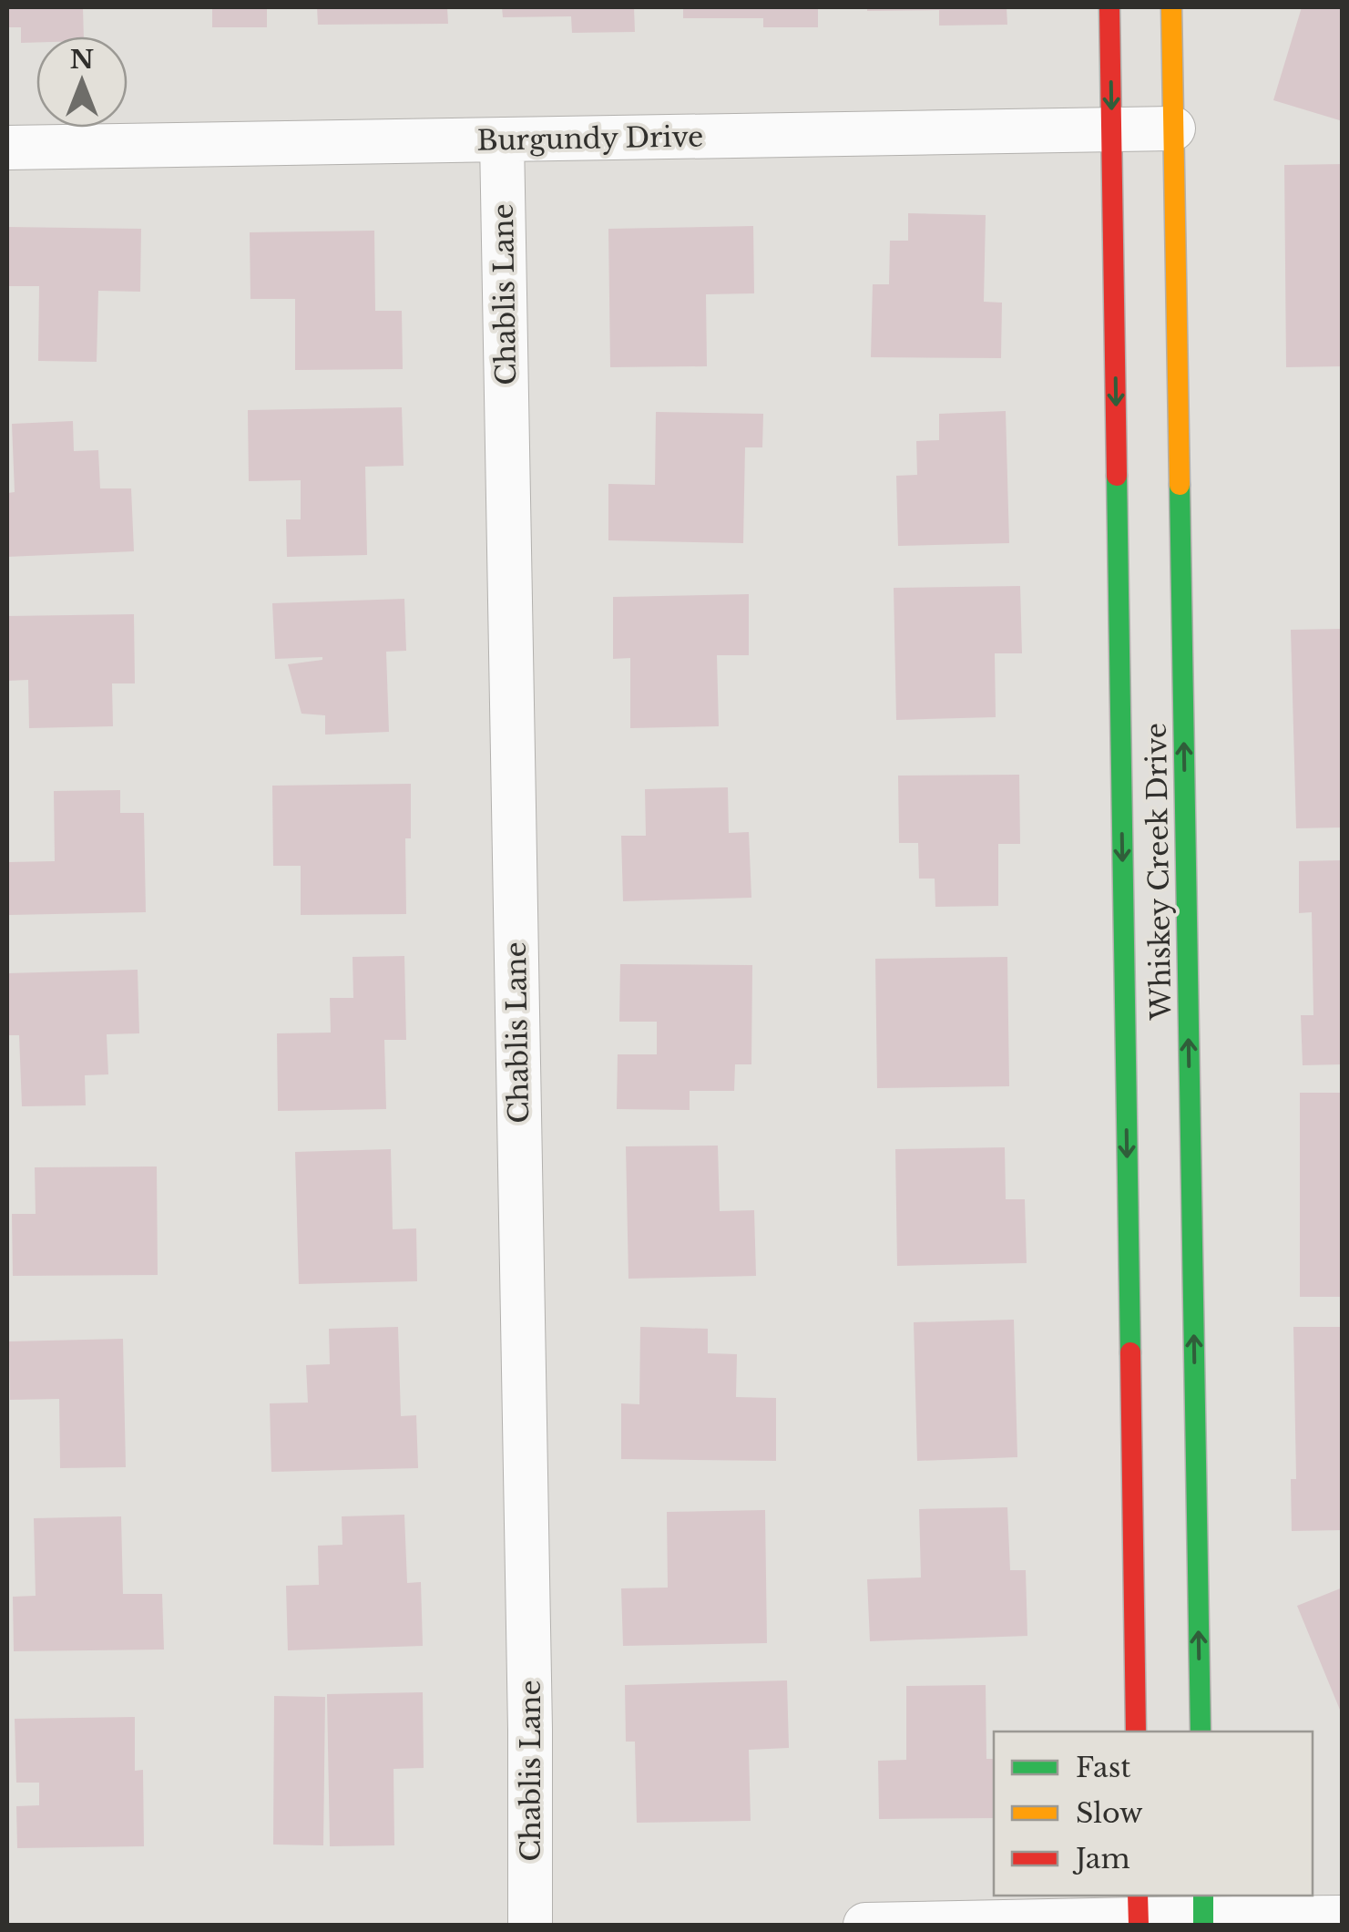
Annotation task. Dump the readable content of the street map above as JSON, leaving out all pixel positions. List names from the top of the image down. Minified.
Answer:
{"streets":{"street":["Burgundy Drive","Chablis Lane","Whiskey Creek Drive"]},"crossings":[["Burgundy Drive","Chablis Lane"],["Burgundy Drive","Whiskey Creek Drive"]],"legend":["Fast","Slow","Jam"],"north":"top"}
